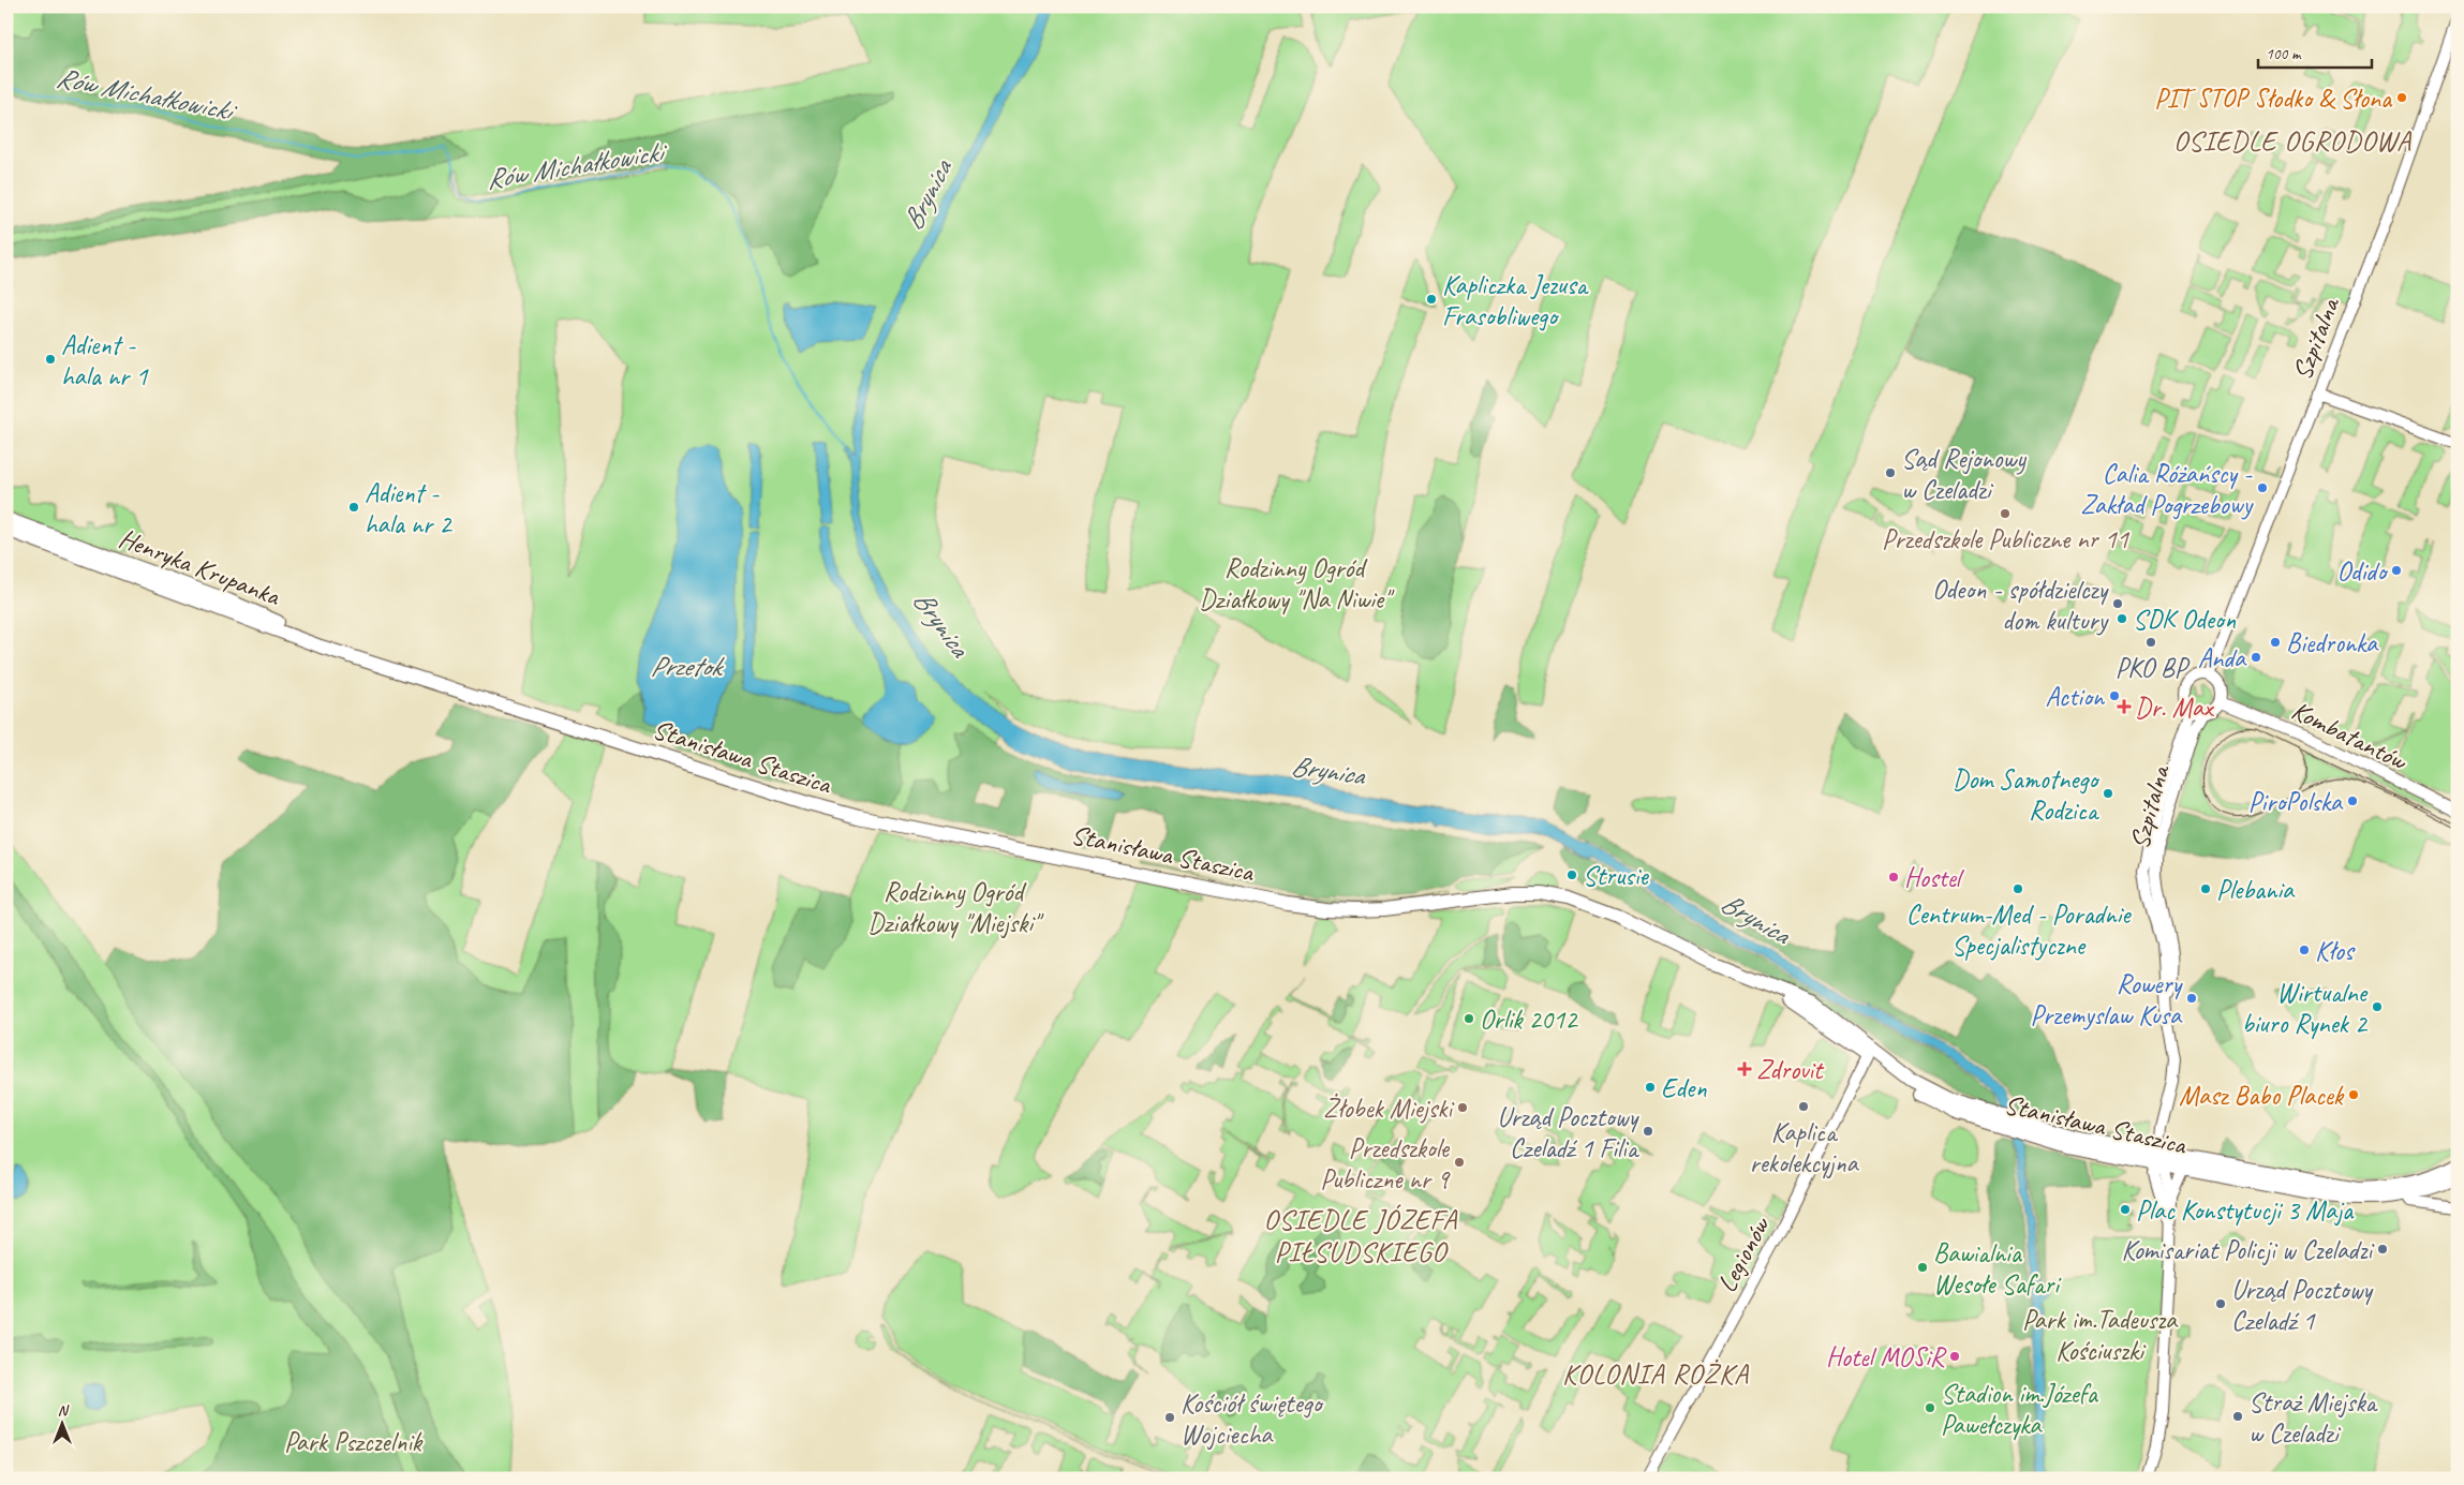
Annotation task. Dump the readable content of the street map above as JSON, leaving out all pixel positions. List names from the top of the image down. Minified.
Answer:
{"streets":{"main road":["Henryka Krupanka","Stanisława Staszica"],"street":["Szpitalna","Kombatantów","Legionów"]},"crossings":[["Szpitalna","Kombatantów"],["Henryka Krupanka","Stanisława Staszica"],["Stanisława Staszica","Legionów"]],"districts":["OSIEDLE OGRODOWA","OSIEDLE JÓZEFA PIŁSUDSKIEGO","KOLONIA ROŻKA"],"water":["Rów Michałkowicki","Brynica","Przetok"],"parks":["Rodzinny Ogród Działkowy \"Na Niwie\"","Rodzinny Ogród Działkowy \"Miejski\"","Park im.Tadeusza Kościuszki","Park Pszczelnik"],"places":{"other":["PIT STOP Słodko & Słona","Kapliczka Jezusa Frasobliwego","Adient - hala nr 1","Sąd Rejonowy w Czeladzi","Calia Różańscy - Zakład Pogrzebowy","Adient - hala nr 2","Przedszkole Publiczne nr 11","Odido","Odeon - spółdzielczy dom kultury","SDK Odeon","PKO BP","Biedronka","Anda","Action","Dom Samotnego Rodzica","PiroPolska","Strusie","Hostel","Centrum-Med - Poradnie Specjalistyczne","Plebania","Kłos","Rowery Przemyslaw Kusa","Wirtualne biuro Rynek 2","Orlik 2012","Eden","Masz Babo Placek","Kaplica rekolekcyjna","Żłobek Miejski","Urząd Pocztowy Czeladź 1 Filia","Przedszkole Publiczne nr 9","Plac Konstytucji 3 Maja","Komisariat Policji w Czeladzi","Bawialnia Wesołe Safari","Urząd Pocztowy Czeladź 1","Hotel MOSiR","Stadion im.Józefa Pawełczyka","Straż Miejska w Czeladzi","Kościół świętego Wojciecha"],"health":["Dr. Max","Zdrovit"]},"scale_bar":"100 m","north":"top"}
